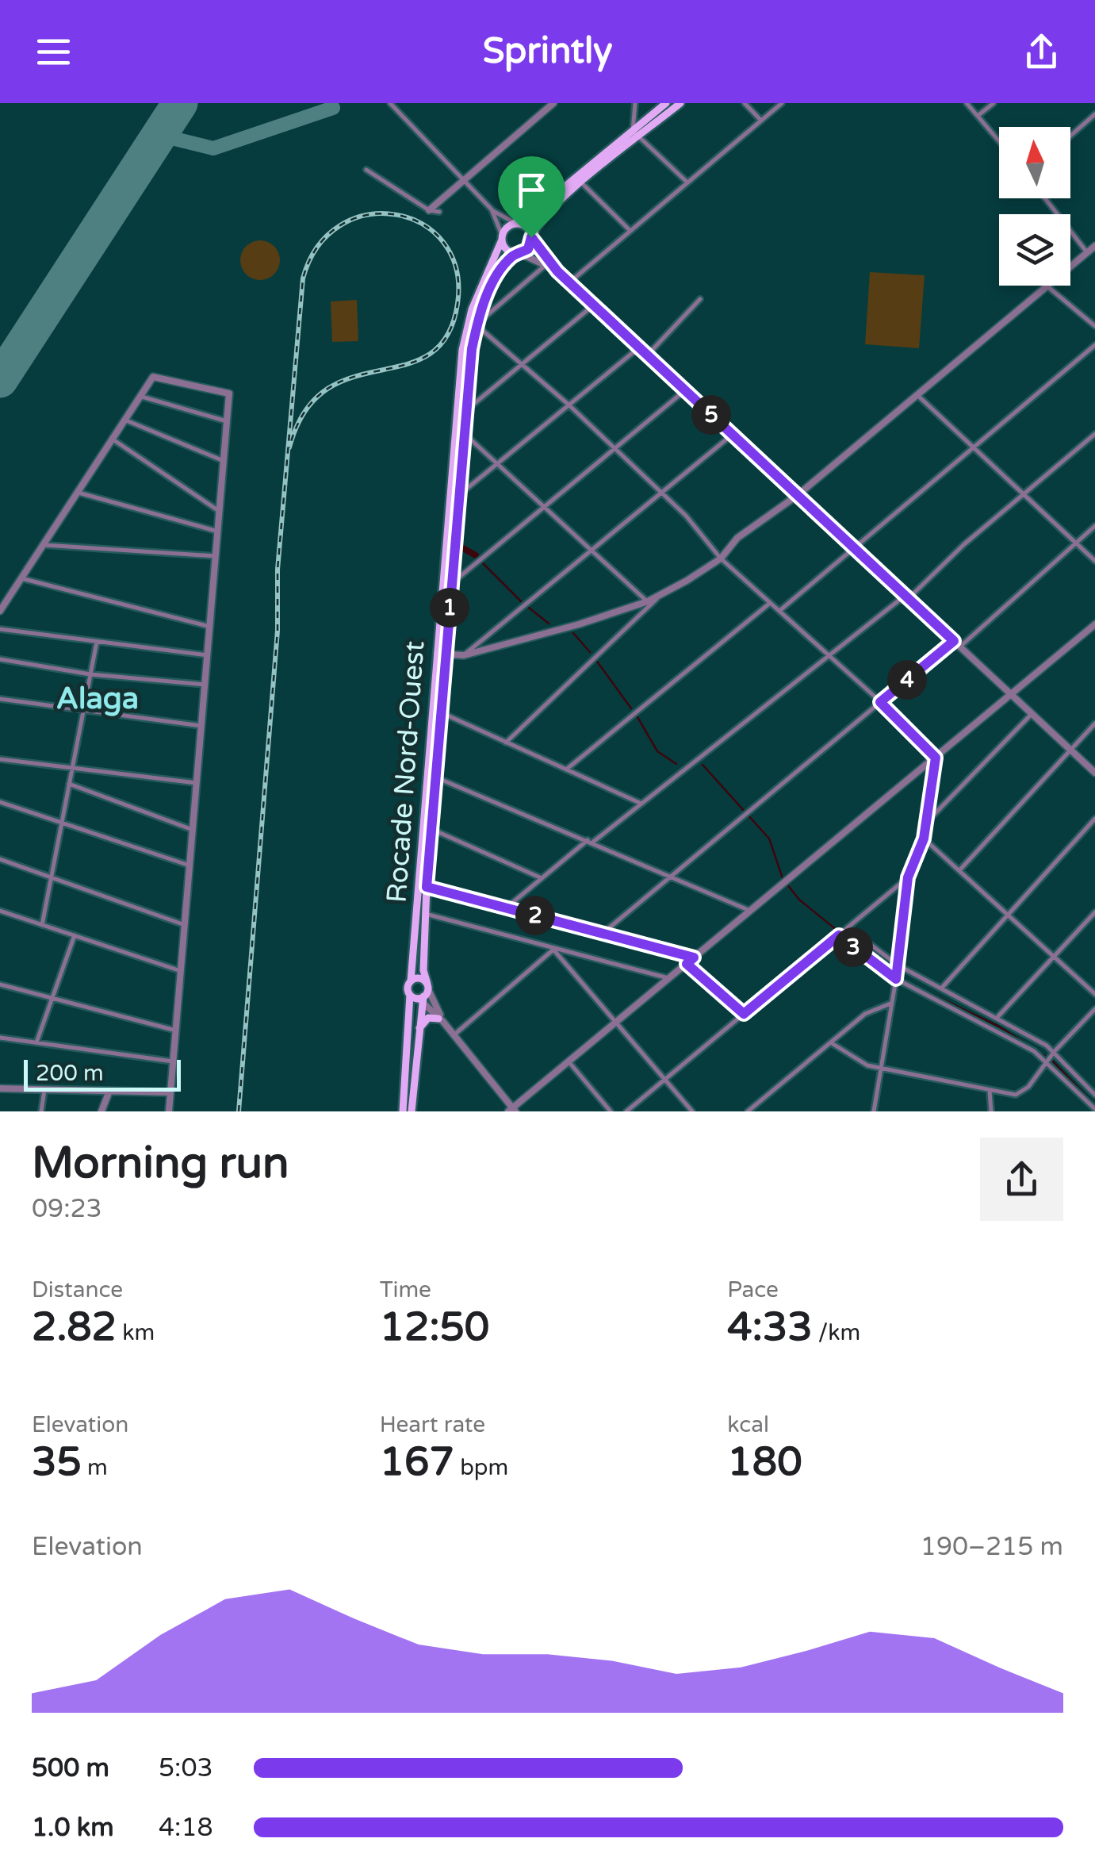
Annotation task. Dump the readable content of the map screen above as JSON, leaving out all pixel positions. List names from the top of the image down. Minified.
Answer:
{"streets":{"main road":["Rocade Nord-Ouest"]},"districts":["Alaga"],"scale_bar":"200 m","north":"top","page":{"header":"Sprintly","pins":["5","1","4","2","3"],"scale":"200 m","heading":["Morning run","09:23"],"stats":[["Distance","2.82 km"],["Time","12:50"],["Pace","4:33 /km"],["Elevation","35 m"],["Heart rate","167 bpm"],["kcal","180"]],"chart":["Elevation","190–215 m"],"list":[{"name":"500 m","note":"5:03"},{"name":"1.0 km","note":"4:18"}]}}
